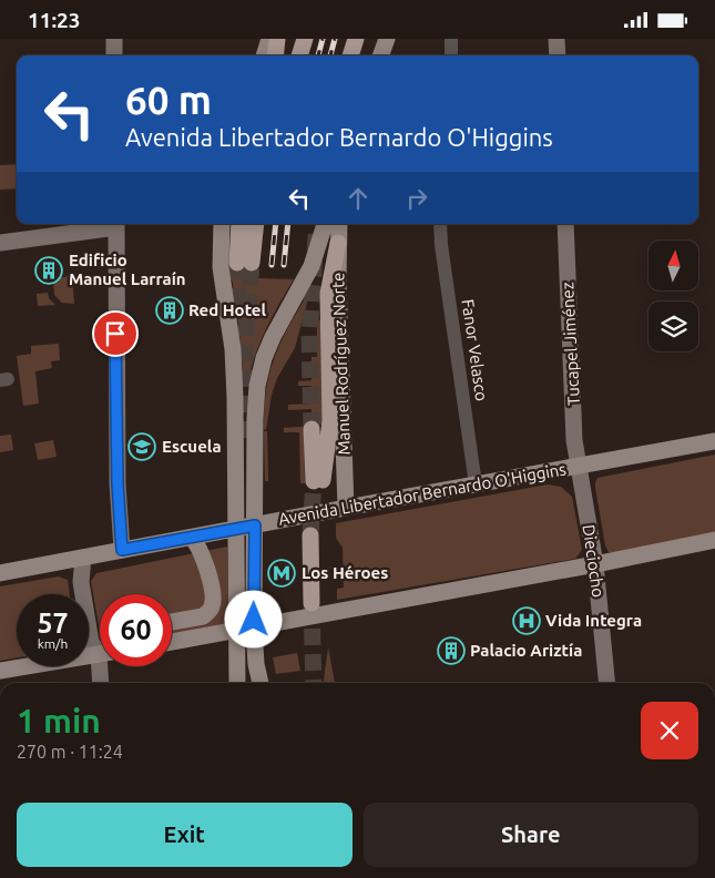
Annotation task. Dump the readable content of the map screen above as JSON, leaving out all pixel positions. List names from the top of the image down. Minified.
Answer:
{"streets":{"main road":["Manuel Rodríguez Norte","Avenida Libertador Bernardo O'Higgins"],"street":["Tucapel Jiménez","Fanor Velasco","Dieciocho"]},"crossings":[["Tucapel Jiménez","Avenida Libertador Bernardo O'Higgins"],["Tucapel Jiménez","Dieciocho"],["Fanor Velasco","Avenida Libertador Bernardo O'Higgins"],["Manuel Rodríguez Norte","Avenida Libertador Bernardo O'Higgins"],["Avenida Libertador Bernardo O'Higgins","Dieciocho"]],"places":{"building":["Edificio Manuel Larraín","Red Hotel","Palacio Ariztía"],"school or university":["Escuela"],"metro station":["Los Héroes"],"hospital":["Vida Integra"]},"north":"top","page":{"status":"11:23","turn":["60 m","Avenida Libertador Bernardo O'Higgins"],"speed":"57 km/h","limit":"60","heading":["1 min","270 m · 11:24"],"buttons":["Exit","Share"]}}
